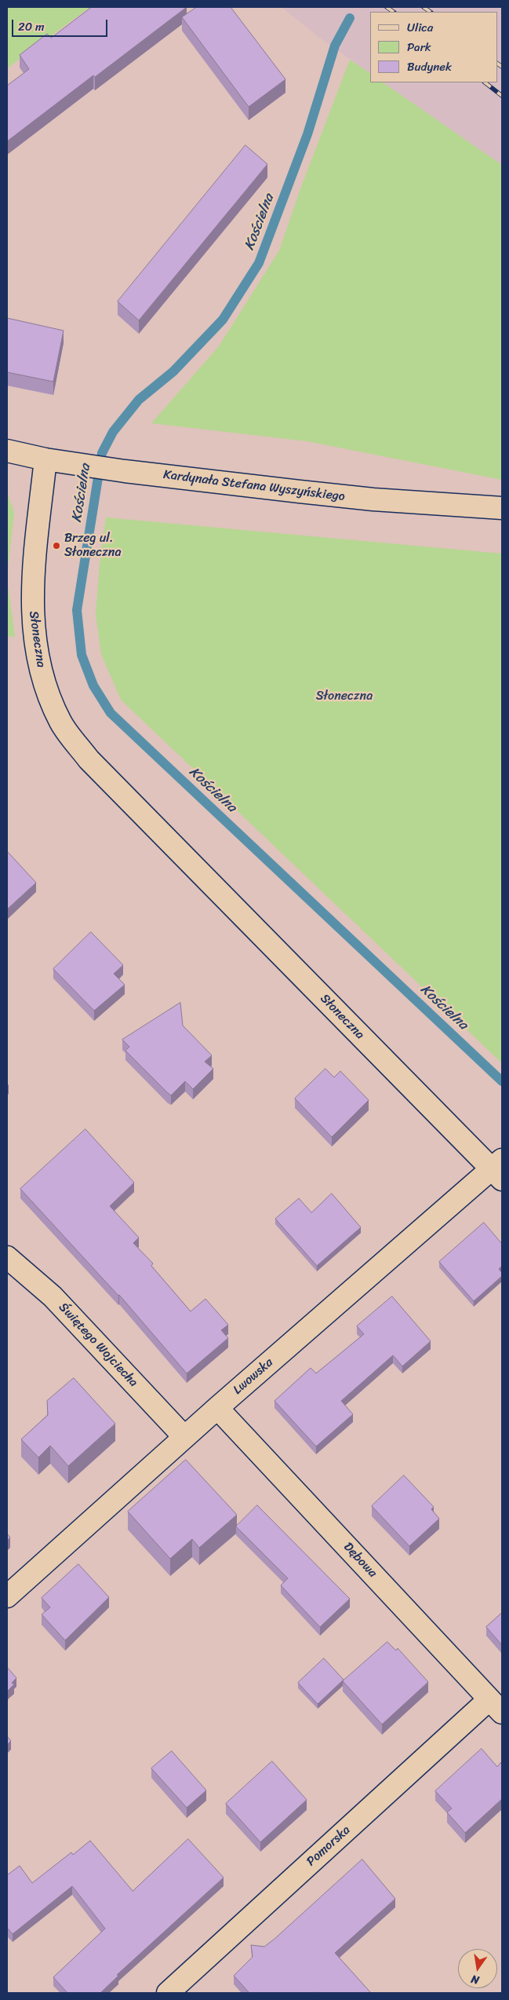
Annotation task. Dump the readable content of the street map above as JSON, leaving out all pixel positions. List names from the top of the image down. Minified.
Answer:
{"streets":{"street":["Kardynała Stefana Wyszyńskiego","Słoneczna","Świętego Wojciecha","Lwowska","Dębowa","Pomorska"]},"crossings":[["Kardynała Stefana Wyszyńskiego","Słoneczna"],["Słoneczna","Lwowska"],["Świętego Wojciecha","Lwowska"],["Lwowska","Dębowa"],["Dębowa","Pomorska"]],"water":["Kościelna"],"parks":["Słoneczna"],"places":["Brzeg ul. Słoneczna"],"legend":["Ulica","Park","Budynek"],"scale_bar":"20 m","north":"bottom"}
